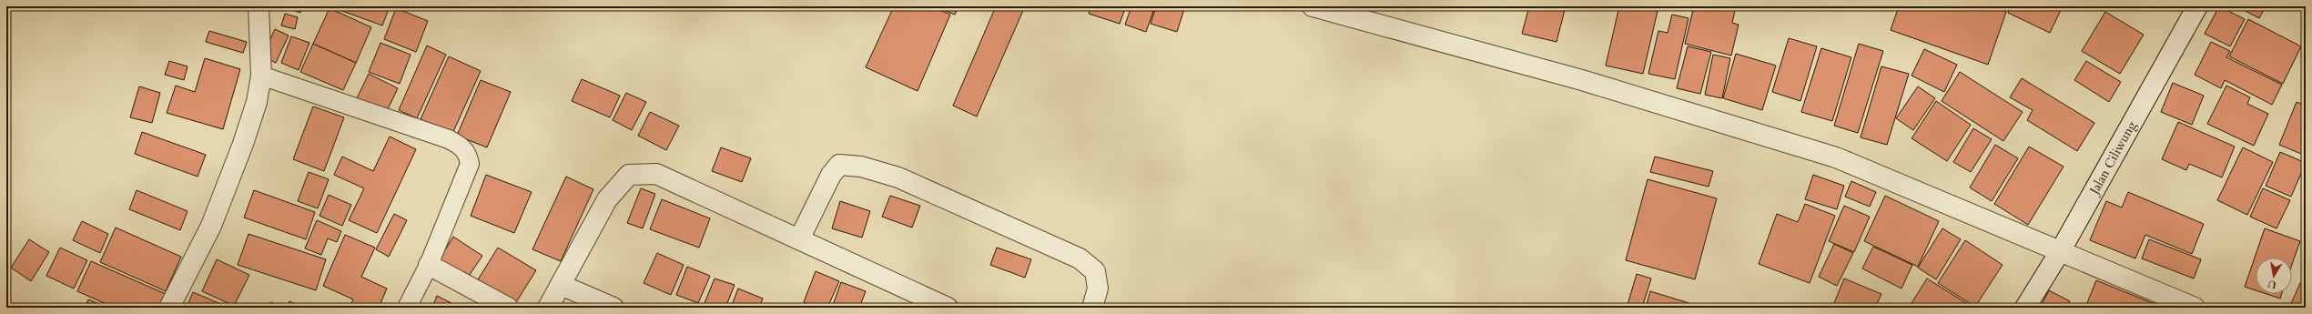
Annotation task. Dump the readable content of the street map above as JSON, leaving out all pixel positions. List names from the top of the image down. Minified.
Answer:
{"streets":{"street":["Jalan Ciliwung"]},"north":"bottom"}
